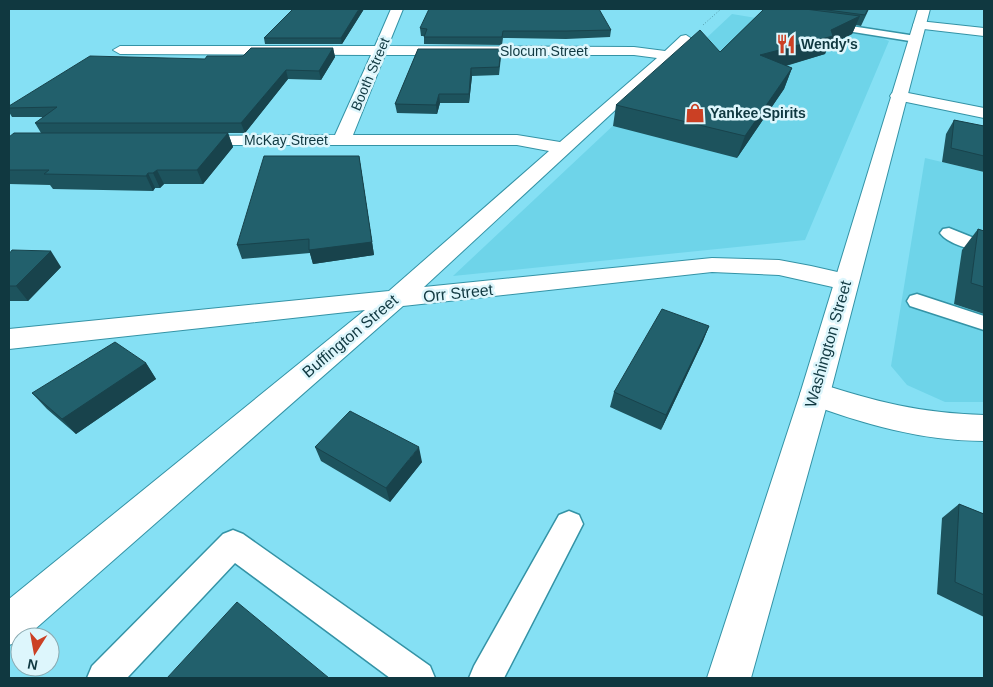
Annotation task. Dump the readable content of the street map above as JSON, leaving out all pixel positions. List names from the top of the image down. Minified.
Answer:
{"streets":{"street":["Slocum Street","Booth Street","McKay Street","Orr Street","Buffington Street","Washington Street"]},"crossings":[["Slocum Street","Booth Street"],["Slocum Street","Buffington Street"],["Booth Street","McKay Street"],["McKay Street","Buffington Street"],["Orr Street","Buffington Street"],["Orr Street","Washington Street"]],"places":{"restaurant":["Wendy's"],"shop":["Yankee Spirits"]},"north":"bottom"}
